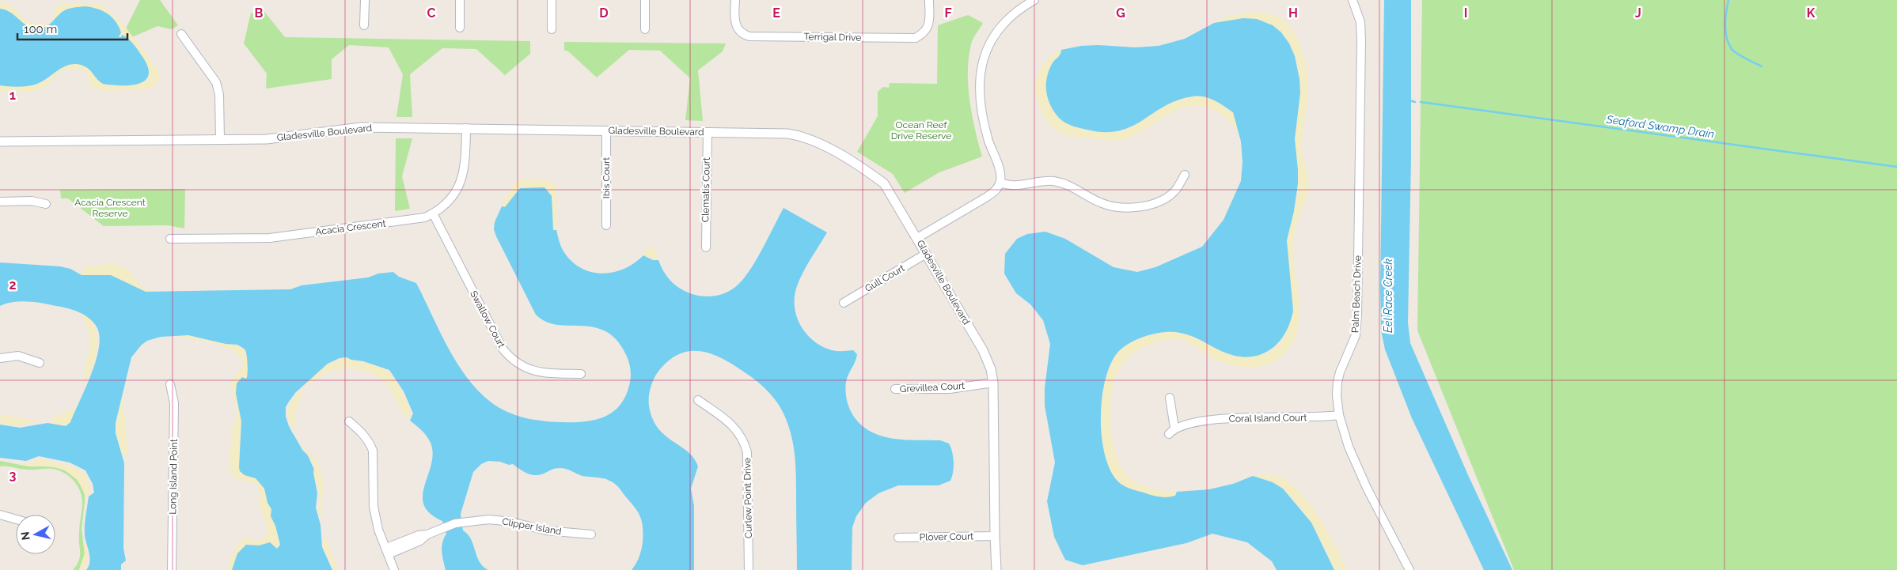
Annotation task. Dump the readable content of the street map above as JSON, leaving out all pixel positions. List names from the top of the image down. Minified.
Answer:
{"streets":{"street":["Terrigal Drive","Gladesville Boulevard","Ibis Court","Clematis Court","Acacia Crescent","Gull Court","Palm Beach Drive","Swallow Court","Grevillea Court","Coral Island Court","Long Island Point","Curlew Point Drive","Clipper Island","Plover Court"]},"crossings":[["Gladesville Boulevard","Ibis Court"],["Gladesville Boulevard","Clematis Court"],["Gladesville Boulevard","Acacia Crescent"],["Gladesville Boulevard","Gull Court"],["Gladesville Boulevard","Grevillea Court"],["Gladesville Boulevard","Plover Court"],["Acacia Crescent","Swallow Court"],["Palm Beach Drive","Coral Island Court"]],"water":["Seaford Swamp Drain","Eel Race Creek"],"parks":["Ocean Reef Drive Reserve","Acacia Crescent Reserve"],"scale_bar":"100 m","north":"left","grid":{"columns":["B","C","D","E","F","G","H","I","J","K"],"rows":["1","2","3"]}}
